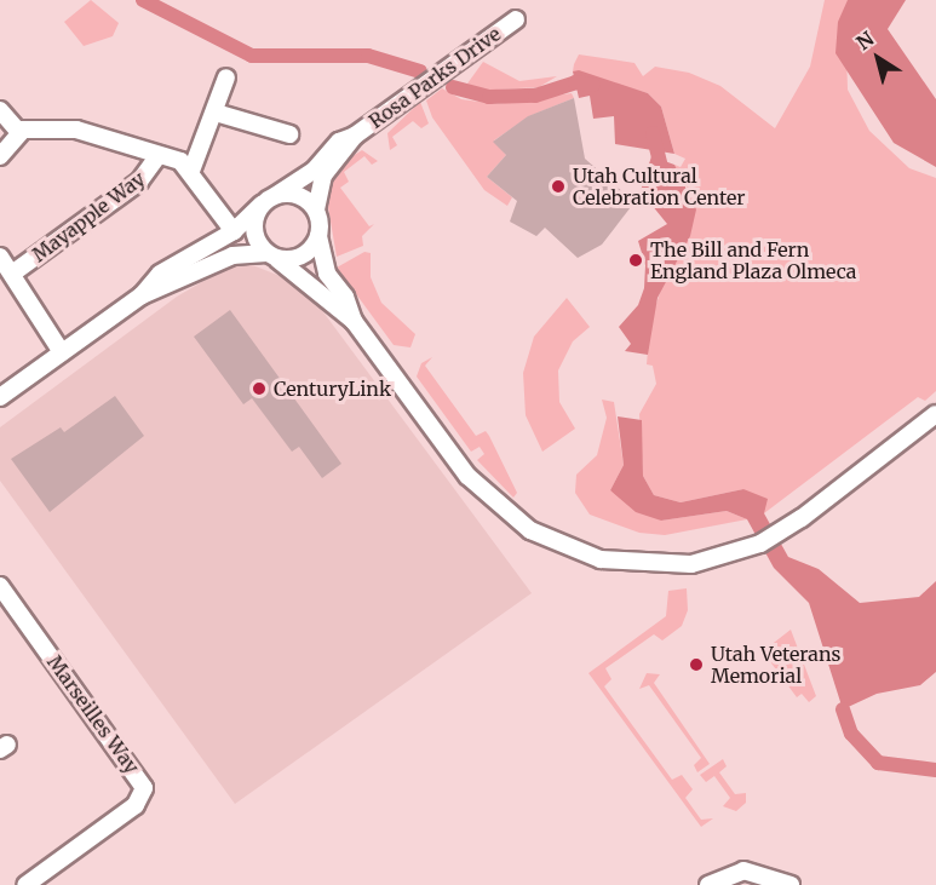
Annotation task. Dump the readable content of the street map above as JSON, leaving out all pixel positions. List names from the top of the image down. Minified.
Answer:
{"streets":{"street":["Rosa Parks Drive","Mayapple Way","Marseilles Way"]},"places":["Utah Cultural Celebration Center","The Bill and Fern England Plaza Olmeca","CenturyLink","Utah Veterans Memorial"],"north":"top left"}
